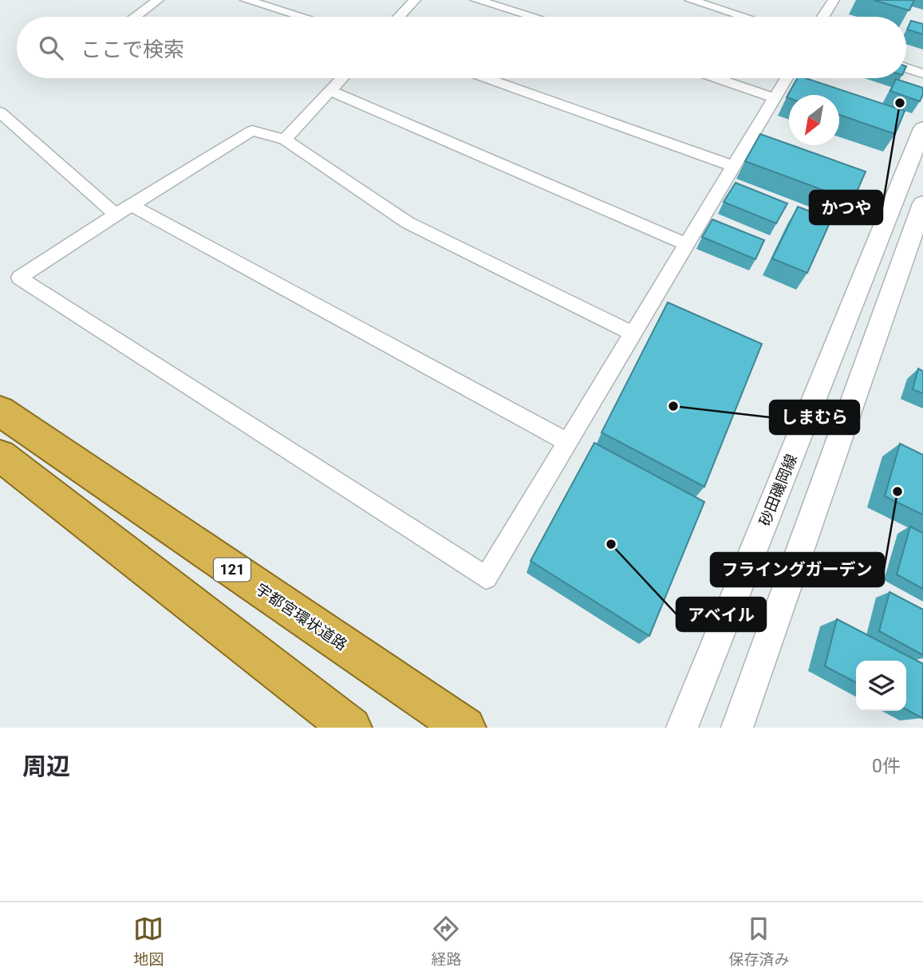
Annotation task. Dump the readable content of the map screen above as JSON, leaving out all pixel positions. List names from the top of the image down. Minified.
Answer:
{"streets":{"highway":["121","宇都宮環状道路"],"street":["砂田磯岡線"]},"places":["かつや","しまむら","フライングガーデン","アベイル"],"north":"bottom left","page":{"search":"ここで検索","heading":["周辺","0件"],"nav":["地図","経路","保存済み"]}}
